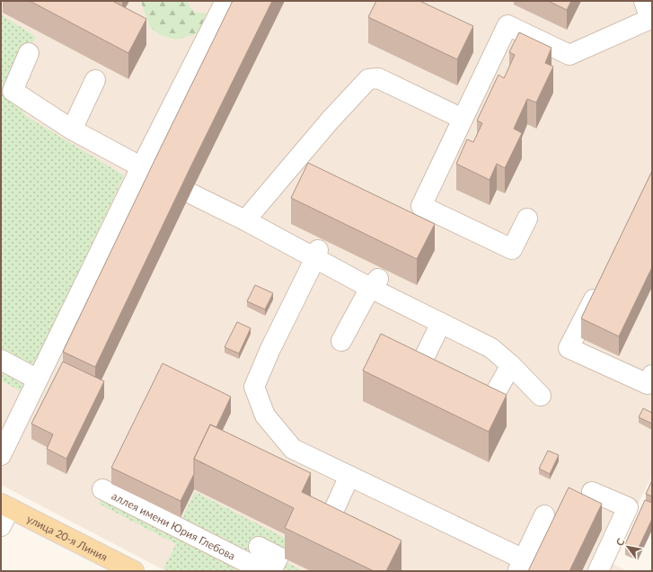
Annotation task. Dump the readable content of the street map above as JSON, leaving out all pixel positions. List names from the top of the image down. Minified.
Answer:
{"streets":{"main road":["улица 20-я Линия"],"street":["аллея имени Юрия Глебова"]},"north":"top left"}
